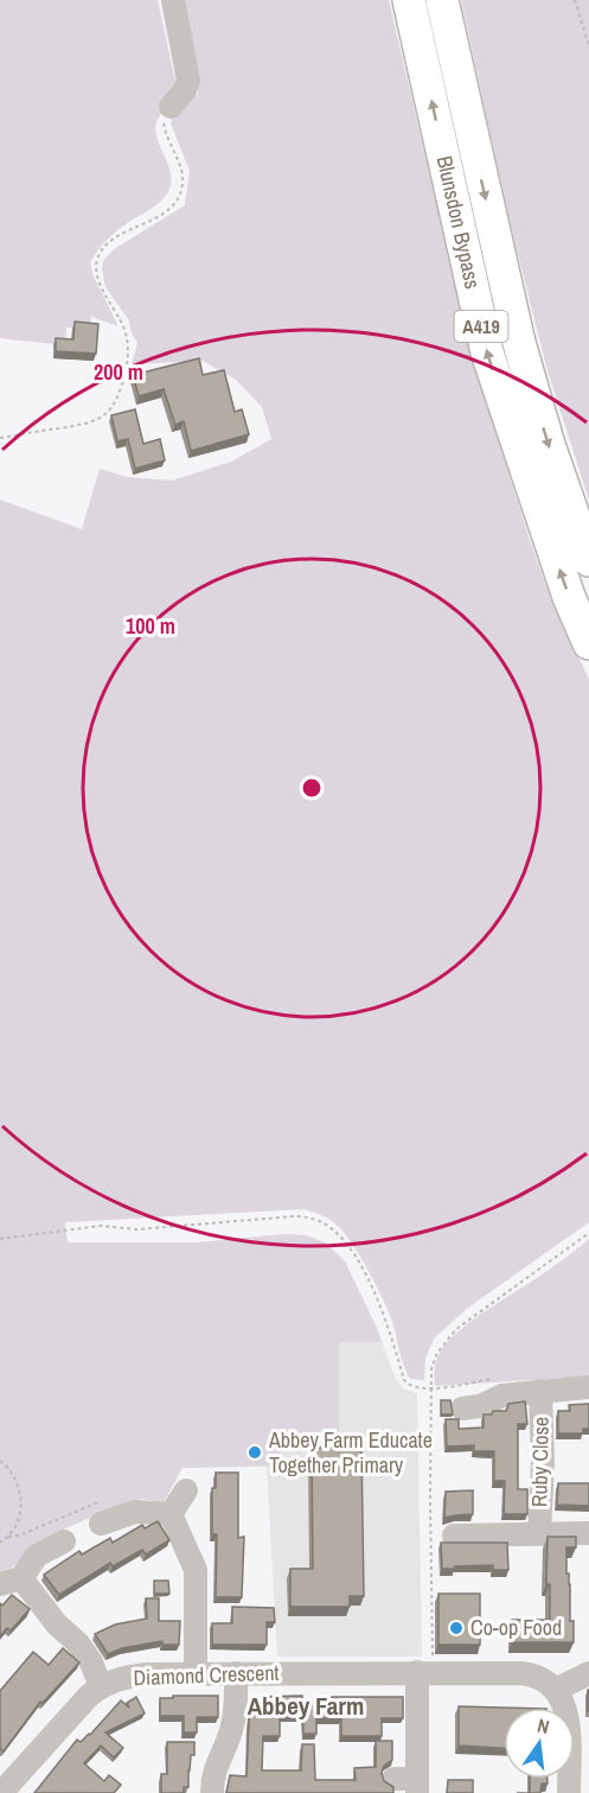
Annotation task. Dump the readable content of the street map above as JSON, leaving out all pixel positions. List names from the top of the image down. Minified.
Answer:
{"streets":{"highway":["Blunsdon Bypass","A419"],"street":["Ruby Close","Diamond Crescent"]},"districts":["Abbey Farm"],"places":["Abbey Farm Educate Together Primary","Co-op Food"],"north":"top","rings":["200 m","100 m"]}
